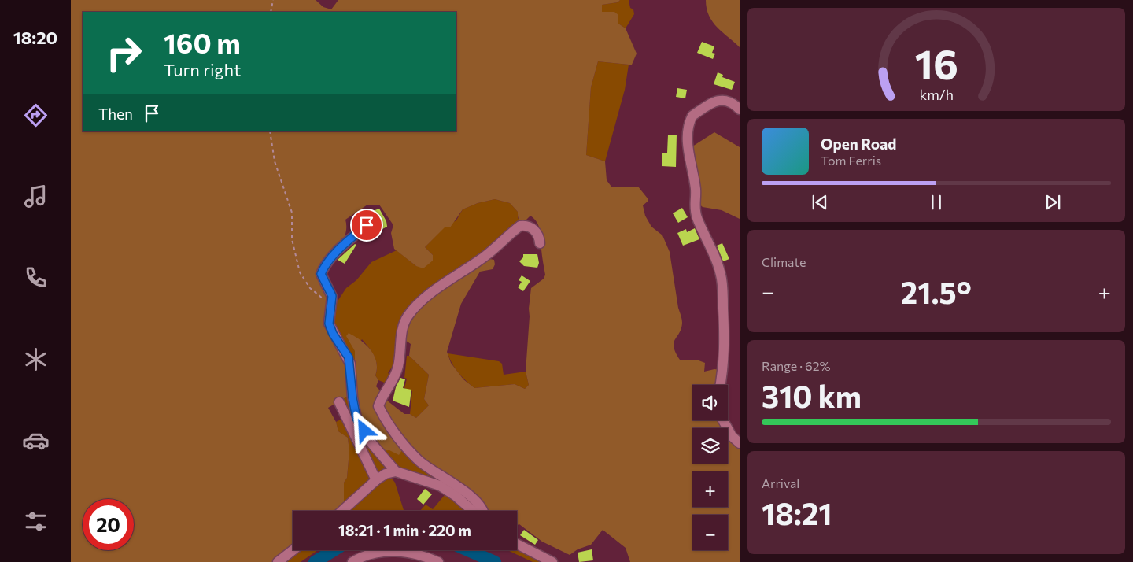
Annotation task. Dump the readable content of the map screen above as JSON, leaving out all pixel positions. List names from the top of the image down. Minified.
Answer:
{"page":{"tabs":"18:20","turn":["160 m","Turn right"],"then":"Then","song":["Open Road","Tom Ferris"],"tile":["Climate",["Range · 62%","310 km"],["Arrival","18:21"]],"heat":["−","21.5°","+"],"map_buttons":["+","−"],"limit":"20","trip":"18:21 · 1 min · 220 m","gauge":["16","km/h"]}}
